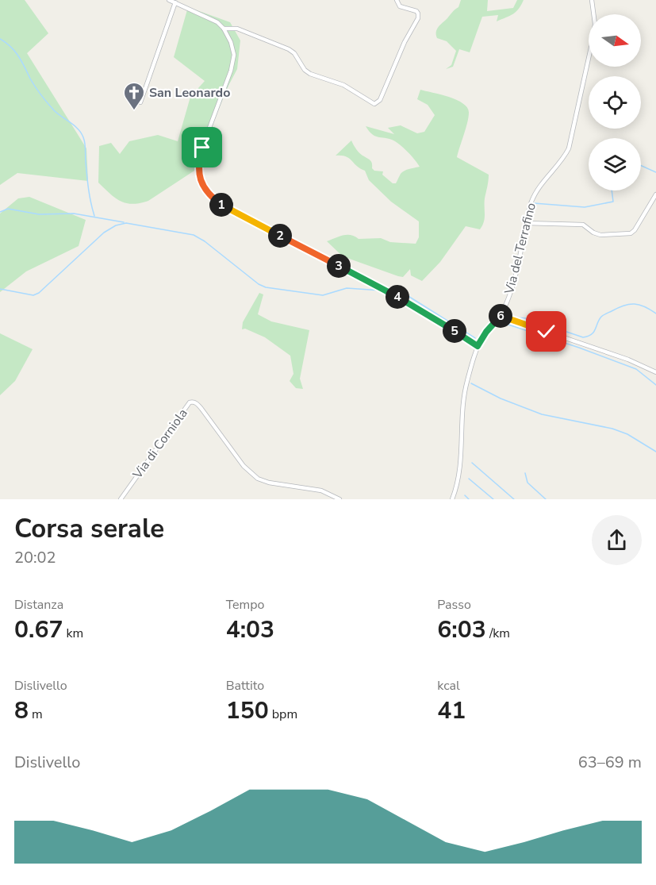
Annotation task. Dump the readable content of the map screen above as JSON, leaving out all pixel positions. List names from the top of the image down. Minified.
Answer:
{"streets":{"street":["Via del Terrafino","Via di Corniola"]},"places":{"church":["San Leonardo"]},"north":"right","page":{"pins":["1","2","3","4","6","5"],"heading":["Corsa serale","20:02"],"stats":[["Distanza","0.67 km"],["Tempo","4:03"],["Passo","6:03 /km"],["Dislivello","8 m"],["Battito","150 bpm"],["kcal","41"]],"chart":["Dislivello","63–69 m"]}}
